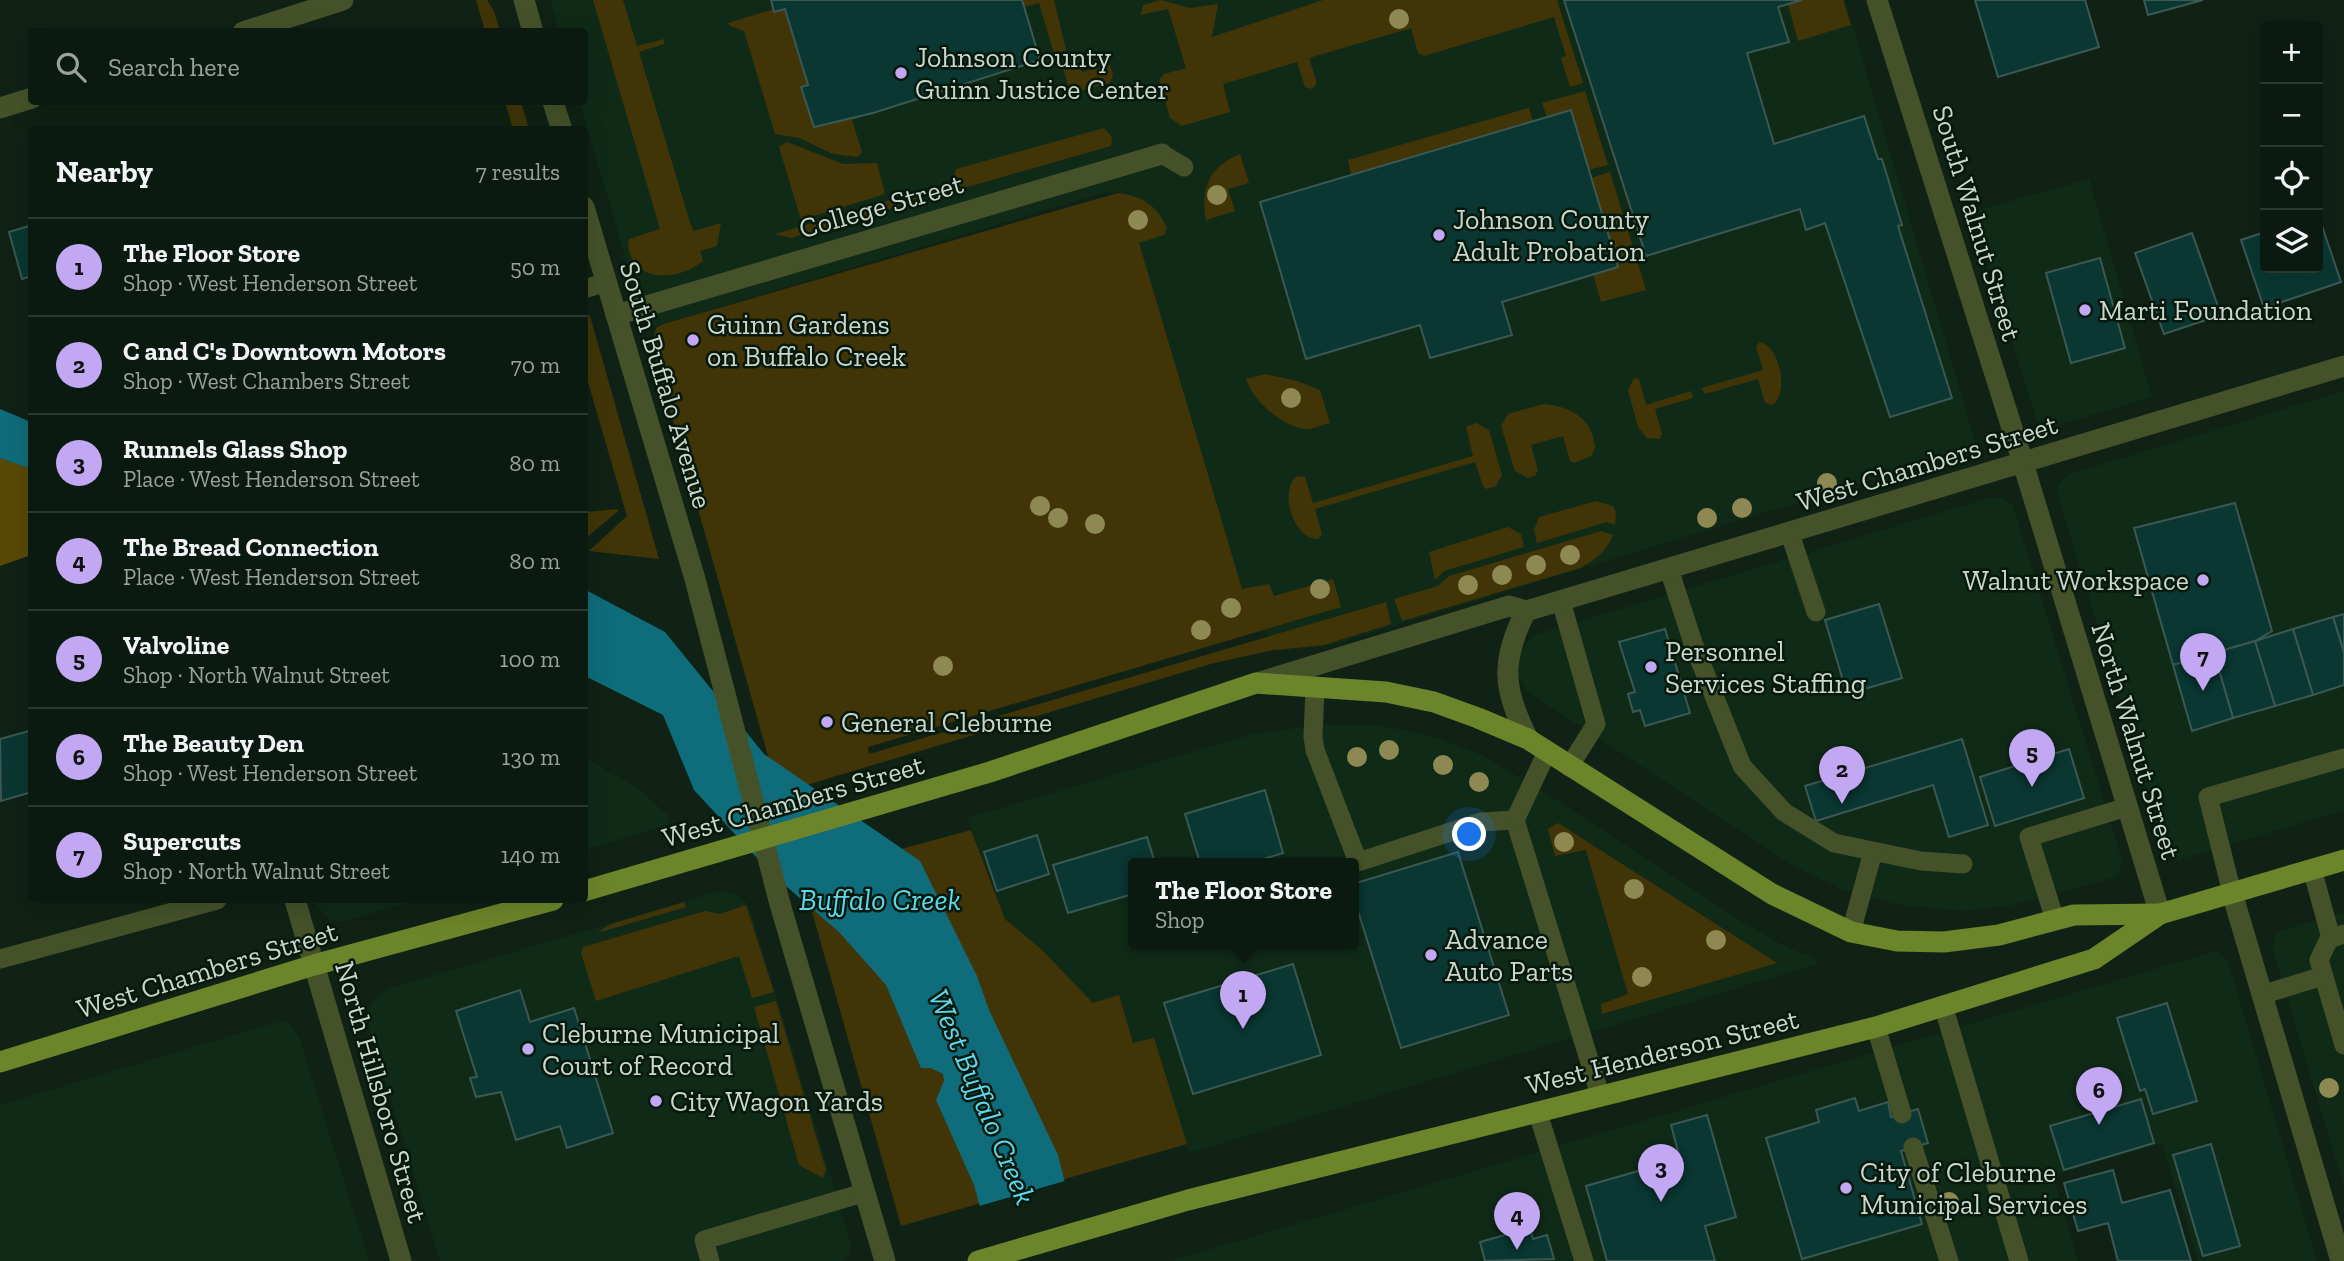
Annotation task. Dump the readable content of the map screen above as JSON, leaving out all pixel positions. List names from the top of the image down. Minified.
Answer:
{"streets":{"main road":["West Chambers Street","West Henderson Street"],"street":["College Street","South Walnut Street","South Buffalo Avenue","North Walnut Street","North Hillsboro Street"]},"crossings":[["College Street","South Buffalo Avenue"],["South Walnut Street","West Chambers Street"],["South Walnut Street","North Walnut Street"],["South Buffalo Avenue","West Chambers Street"],["West Chambers Street","North Walnut Street"],["West Chambers Street","West Henderson Street"],["West Chambers Street","North Hillsboro Street"],["North Walnut Street","West Henderson Street"]],"water":["Buffalo Creek","West Buffalo Creek"],"places":["Johnson County Guinn Justice Center","Johnson County Adult Probation","Marti Foundation","Guinn Gardens on Buffalo Creek","Walnut Workspace","Personnel Services Staffing","General Cleburne","Advance Auto Parts","Cleburne Municipal Court of Record","City Wagon Yards","City of Cleburne Municipal Services"],"page":{"map_buttons":["+","−"],"search":"Search here","heading":["Nearby","7 results"],"list":[{"mark":"1","name":"The Floor Store","note":"Shop · West Henderson Street","value":"50 m"},{"mark":"2","name":"C and C's Downtown Motors","note":"Shop · West Chambers Street","value":"70 m"},{"mark":"3","name":"Runnels Glass Shop","note":"Place · West Henderson Street","value":"80 m"},{"mark":"4","name":"The Bread Connection","note":"Place · West Henderson Street","value":"80 m"},{"mark":"5","name":"Valvoline","note":"Shop · North Walnut Street","value":"100 m"},{"mark":"6","name":"The Beauty Den","note":"Shop · West Henderson Street","value":"130 m"},{"mark":"7","name":"Supercuts","note":"Shop · North Walnut Street","value":"140 m"}],"pins":["7","5","2","1","6","3","4"],"popup":["The Floor Store","Shop"]}}
